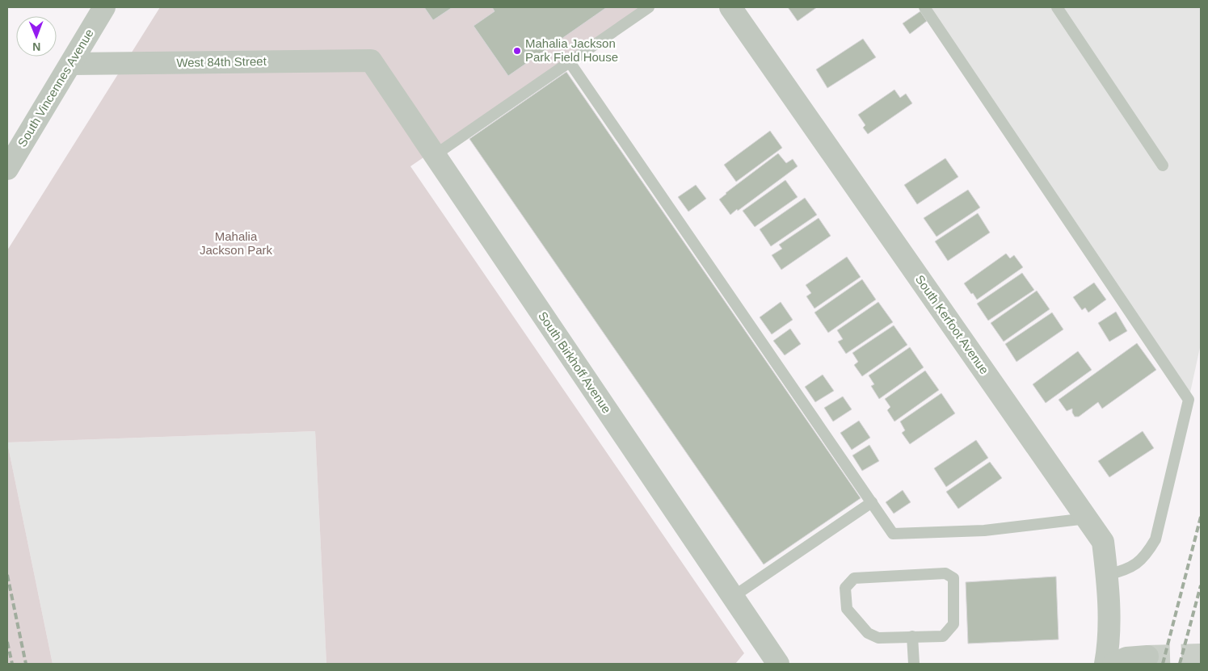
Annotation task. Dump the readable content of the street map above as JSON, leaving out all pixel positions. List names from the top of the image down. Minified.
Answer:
{"streets":{"street":["West 84th Street","South Vincennes Avenue","South Kerfoot Avenue","South Birkhoff Avenue"]},"crossings":[["West 84th Street","South Vincennes Avenue"],["West 84th Street","South Birkhoff Avenue"]],"parks":["Mahalia Jackson Park"],"places":["Mahalia Jackson Park Field House"],"north":"bottom"}
